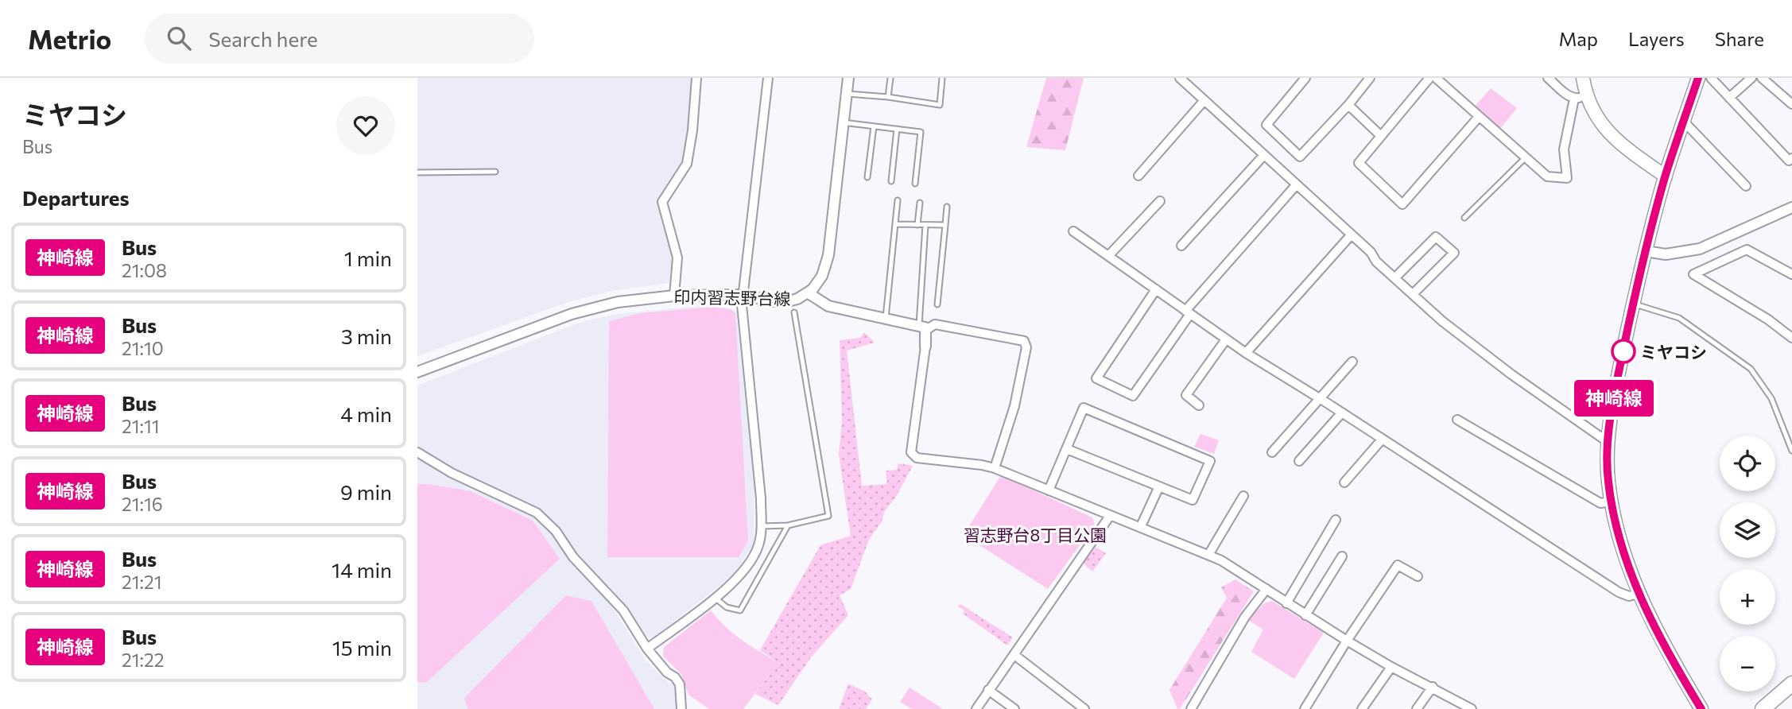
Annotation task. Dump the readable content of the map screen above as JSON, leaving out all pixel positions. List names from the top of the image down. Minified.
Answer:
{"streets":{"street":["印内習志野台線"]},"parks":["習志野台8丁目公園"],"places":["ミヤコシ"],"lines":["bus line 神崎線"],"page":{"header":"Metrio","search":"Search here","nav":["Map","Layers","Share"],"heading":[["ミヤコシ","Bus"],"Departures"],"on_map":"神崎線","list":[{"mark":"神崎線","name":"Bus","note":"21:08","value":"1 min"},{"mark":"神崎線","name":"Bus","note":"21:10","value":"3 min"},{"mark":"神崎線","name":"Bus","note":"21:11","value":"4 min"},{"mark":"神崎線","name":"Bus","note":"21:16","value":"9 min"},{"mark":"神崎線","name":"Bus","note":"21:21","value":"14 min"},{"mark":"神崎線","name":"Bus","note":"21:22","value":"15 min"}],"map_buttons":["+","−"]}}
